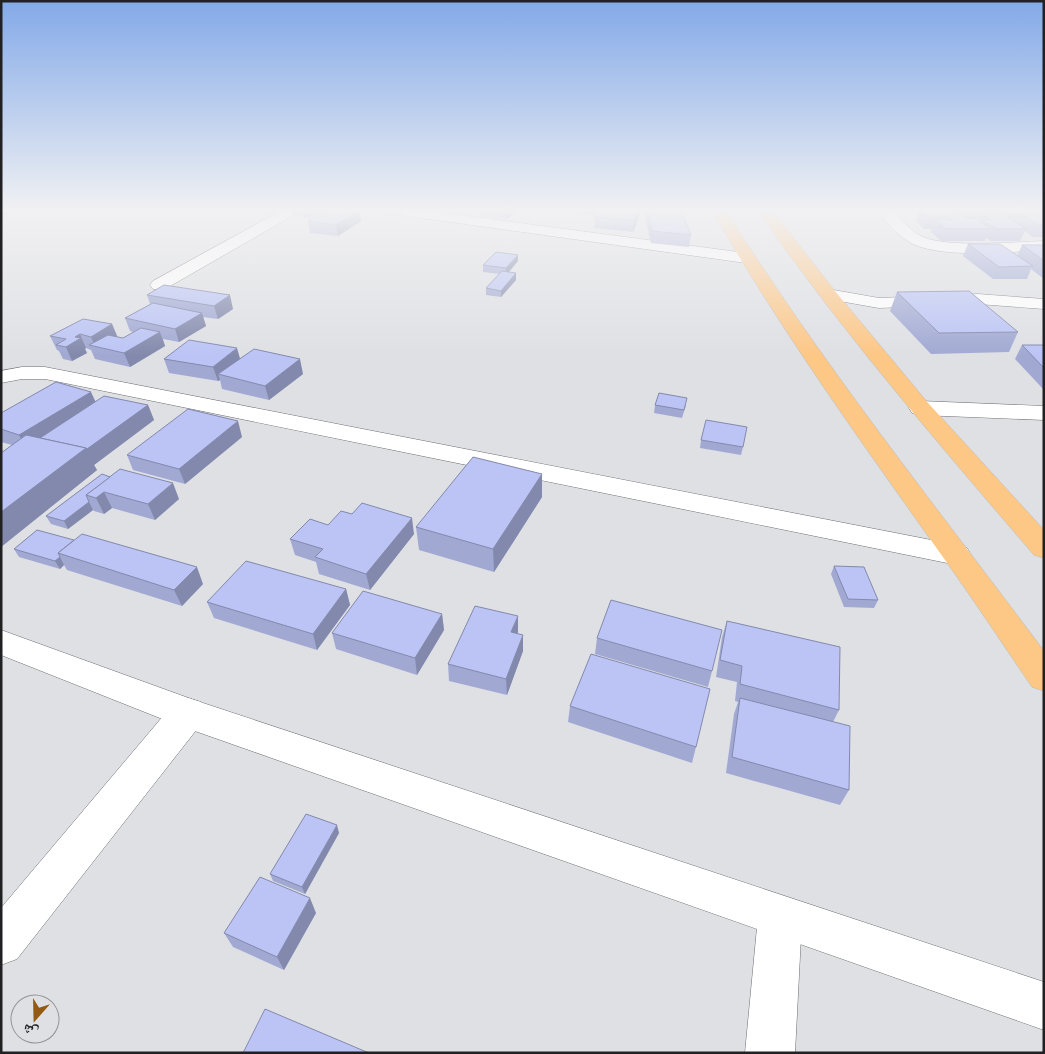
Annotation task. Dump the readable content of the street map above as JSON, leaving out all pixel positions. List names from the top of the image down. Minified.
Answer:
{"north":"bottom"}
